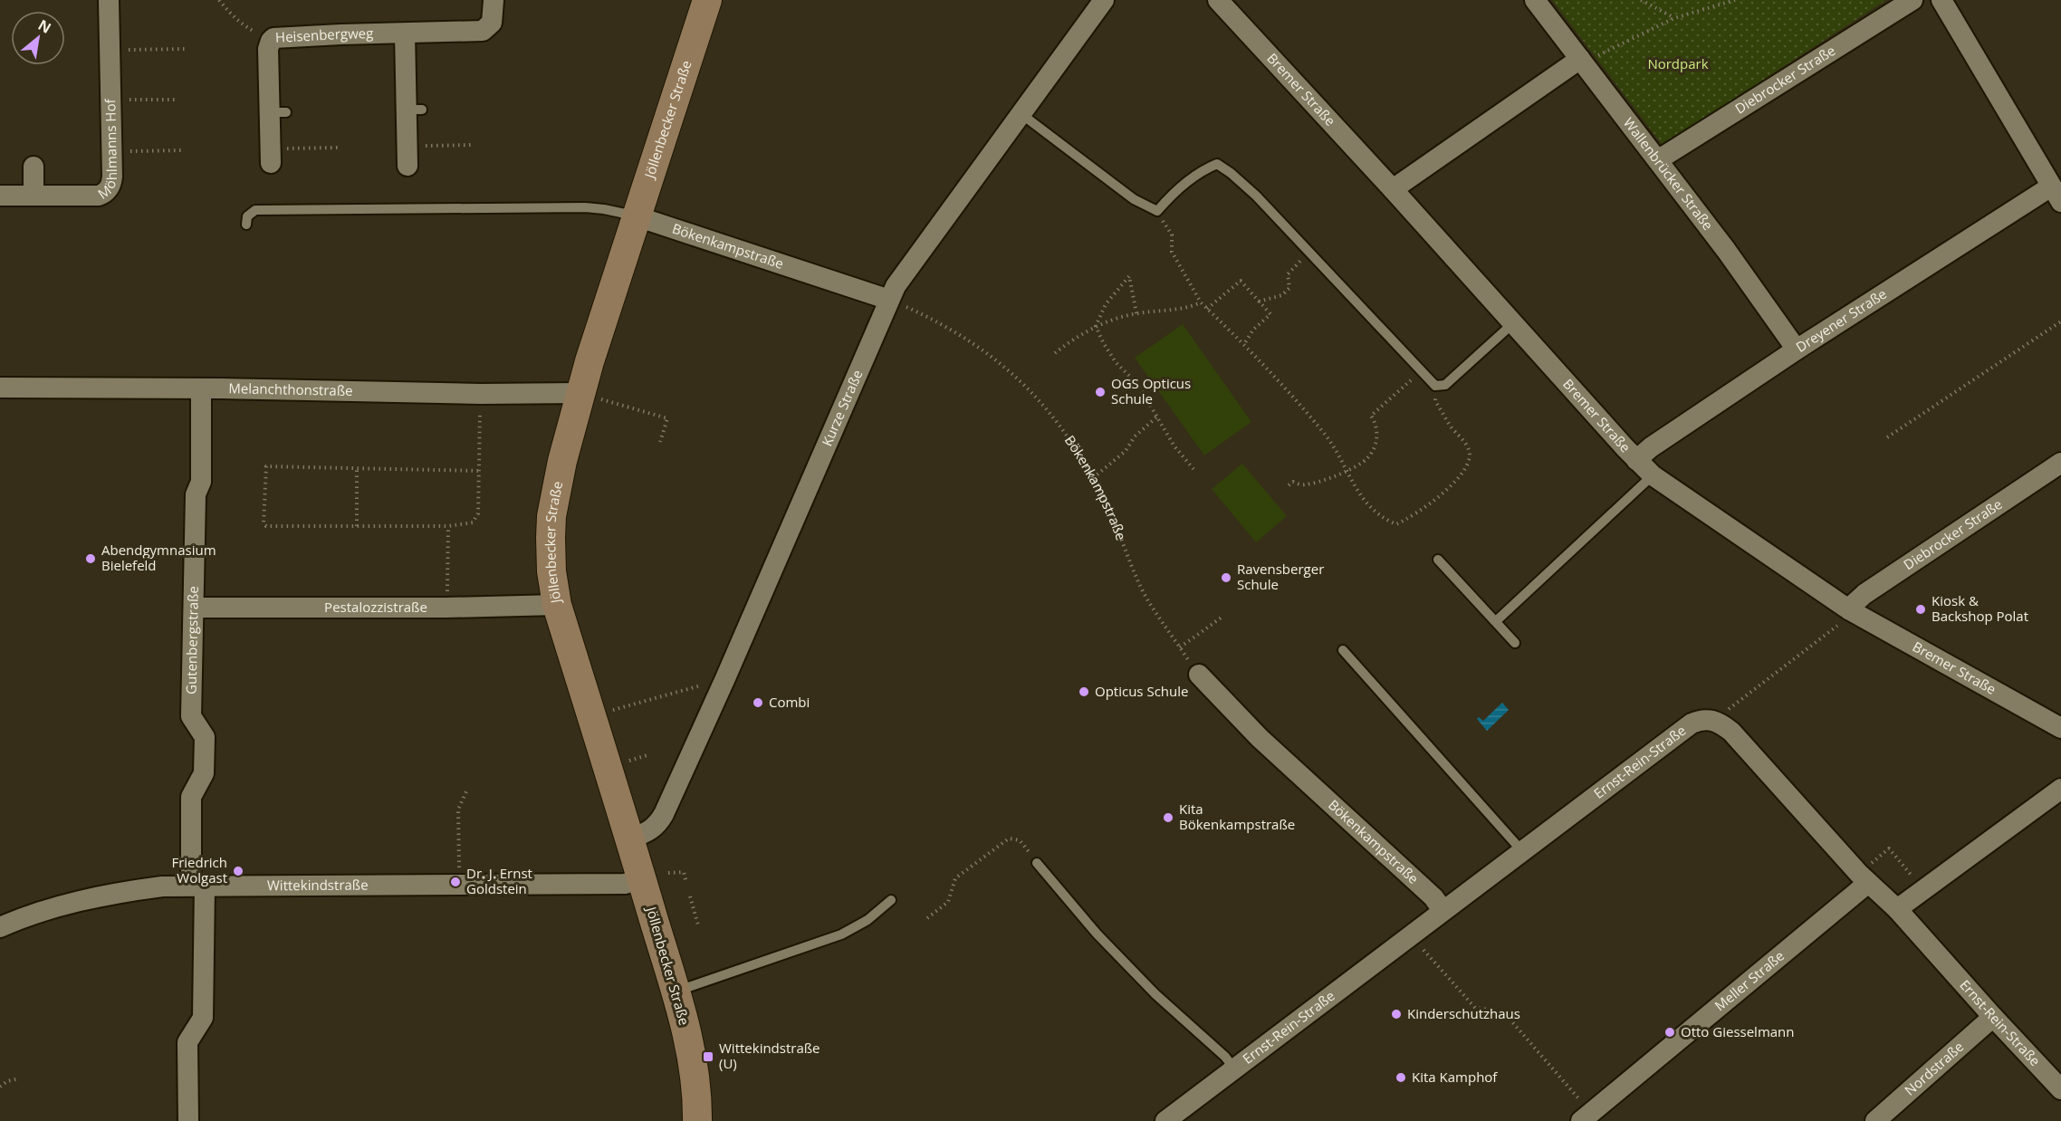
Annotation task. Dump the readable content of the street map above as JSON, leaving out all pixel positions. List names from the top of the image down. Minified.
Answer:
{"streets":{"main road":["Jöllenbecker Straße"],"street":["Heisenbergweg","Diebrocker Straße","Bremer Straße","Möhlmanns Hof","Wallenbrücker Straße","Bökenkampstraße","Dreyener Straße","Melanchthonstraße","Kurze Straße","Pestalozzistraße","Gutenbergstraße","Ernst-Rein-Straße","Wittekindstraße","Meller Straße","Nordstraße"]},"crossings":[["Diebrocker Straße","Bremer Straße"],["Diebrocker Straße","Wallenbrücker Straße"],["Bremer Straße","Dreyener Straße"],["Jöllenbecker Straße","Bökenkampstraße"],["Jöllenbecker Straße","Melanchthonstraße"],["Jöllenbecker Straße","Kurze Straße"],["Jöllenbecker Straße","Pestalozzistraße"],["Jöllenbecker Straße","Wittekindstraße"],["Wallenbrücker Straße","Dreyener Straße"],["Bökenkampstraße","Kurze Straße"],["Bökenkampstraße","Ernst-Rein-Straße"],["Melanchthonstraße","Gutenbergstraße"],["Pestalozzistraße","Gutenbergstraße"],["Gutenbergstraße","Wittekindstraße"],["Ernst-Rein-Straße","Meller Straße"],["Ernst-Rein-Straße","Nordstraße"]],"parks":["Nordpark"],"places":{"other":["OGS Opticus Schule","Abendgymnasium Bielefeld","Ravensberger Schule","Kiosk & Backshop Polat","Opticus Schule","Combi","Kita Bökenkampstraße","Friedrich Wolgast","Dr. J. Ernst Goldstein","Kinderschutzhaus","Otto Giesselmann","Kita Kamphof"],"transit":["Wittekindstraße (U)"]},"north":"top right"}
